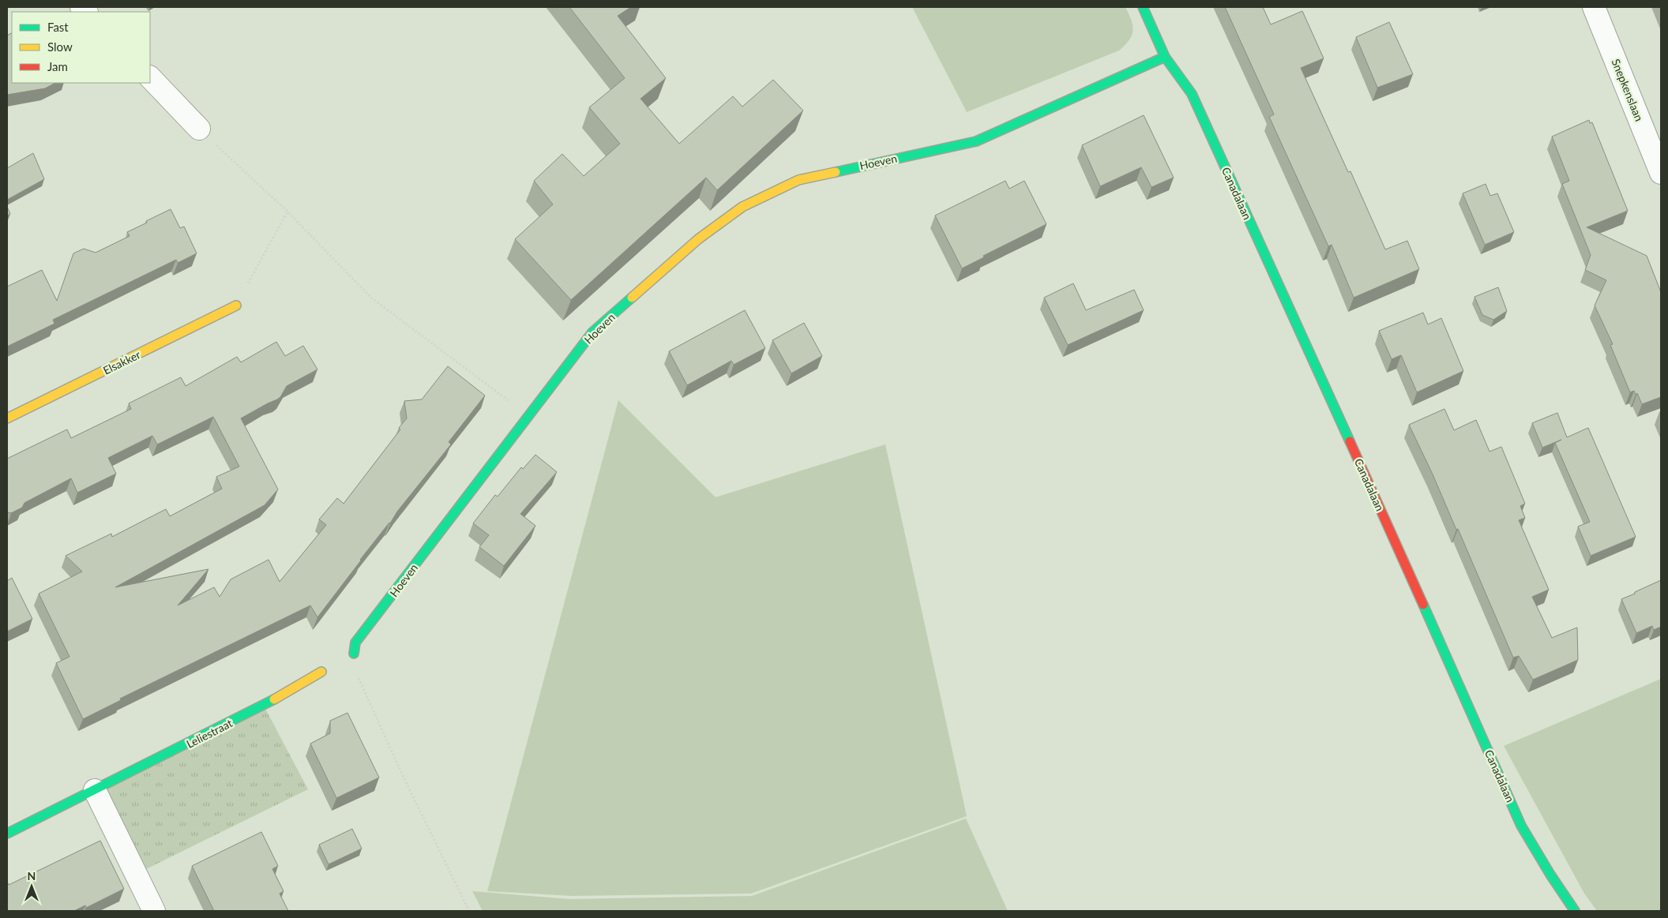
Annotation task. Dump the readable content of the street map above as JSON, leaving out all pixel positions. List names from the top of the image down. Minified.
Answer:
{"streets":{"street":["Snepkenslaan","Hoeven","Canadalaan","Elsakker","Leliestraat"]},"crossings":[["Hoeven","Canadalaan"]],"legend":["Fast","Slow","Jam"],"north":"top"}
